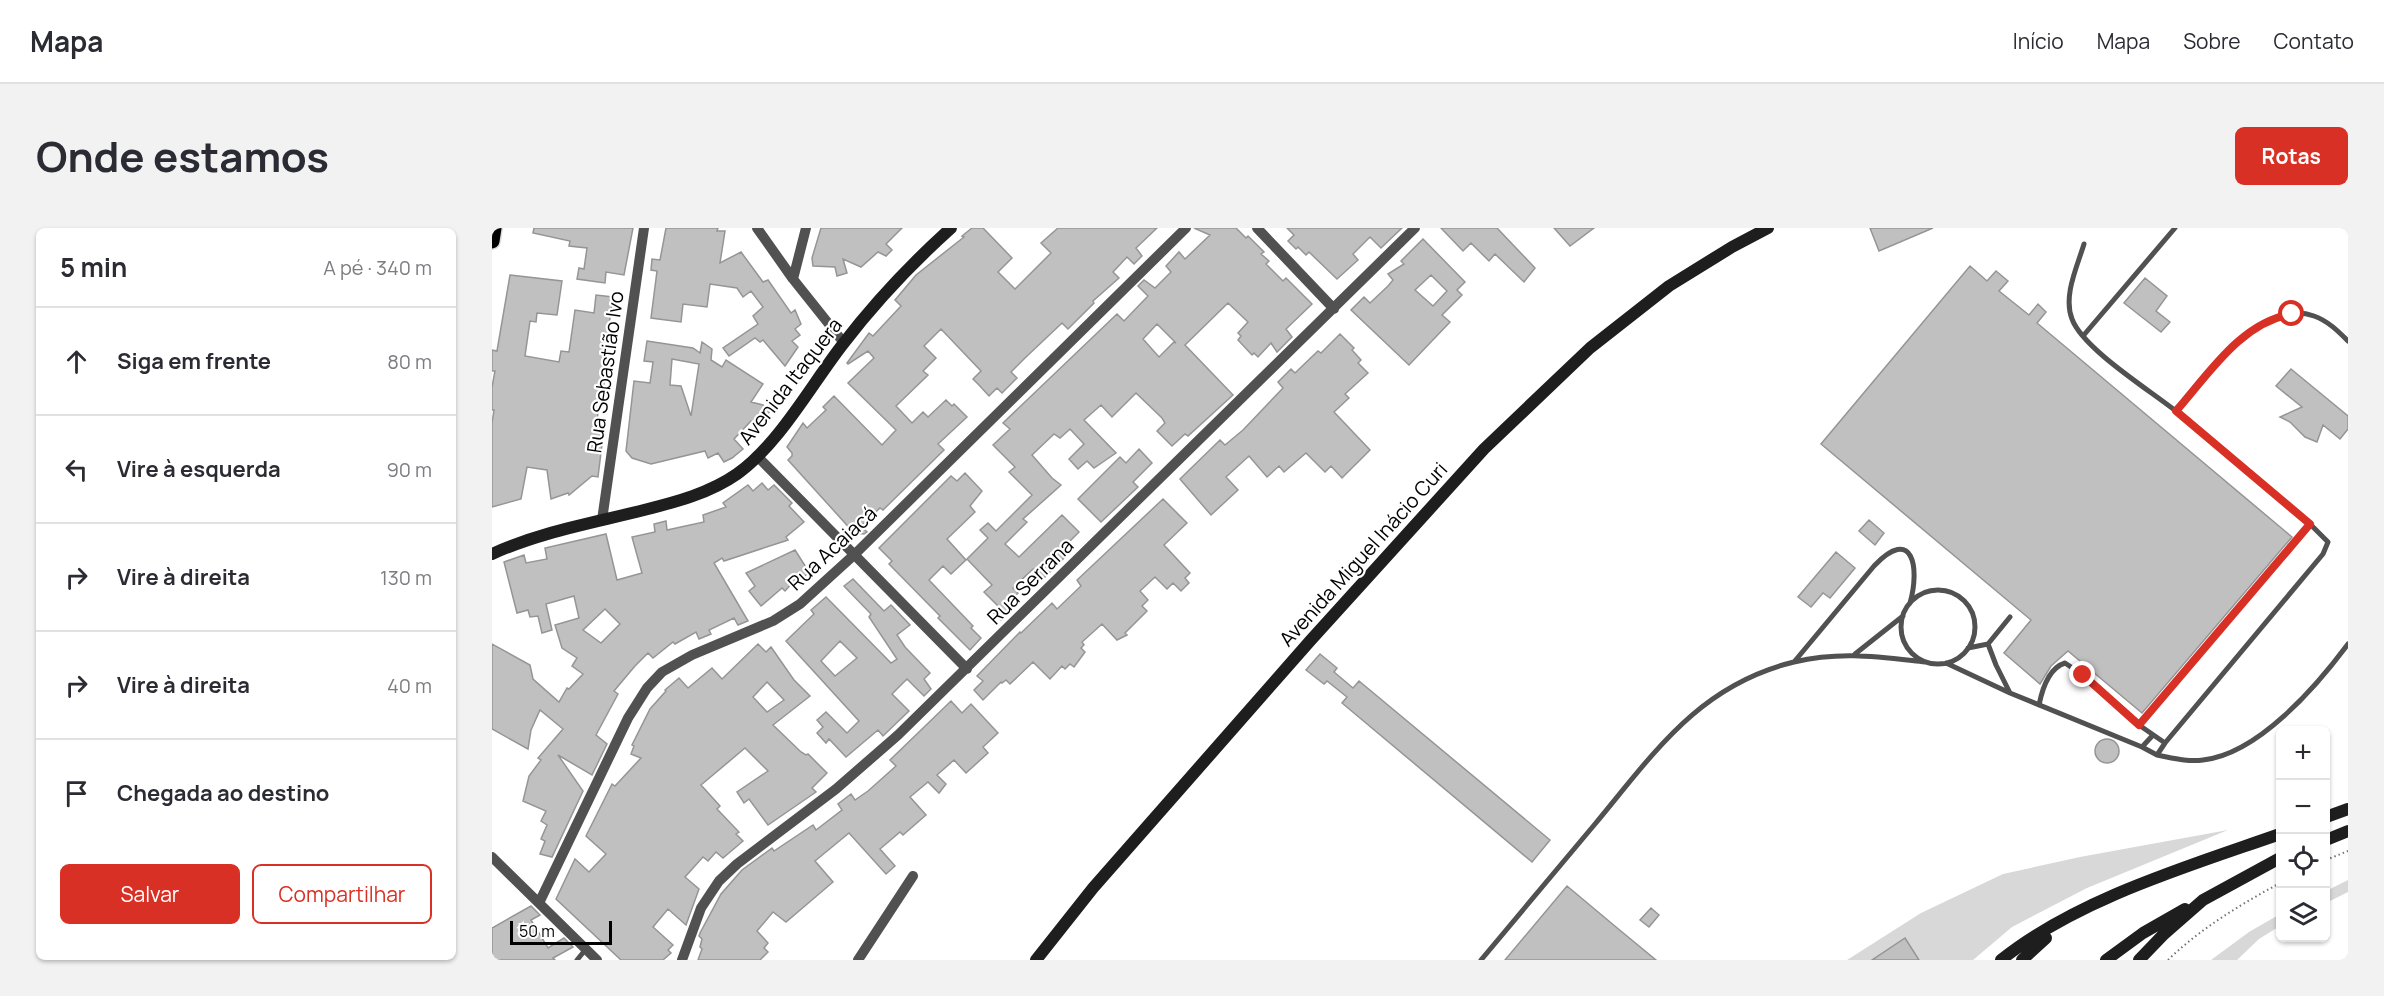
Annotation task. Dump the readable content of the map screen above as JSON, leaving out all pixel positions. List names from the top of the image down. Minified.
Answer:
{"streets":{"street":["Rua Sebastião Ivo","Avenida Itaquera","Rua Acaiacá","Avenida Miguel Inácio Curi","Rua Serrana"]},"crossings":[["Rua Sebastião Ivo","Avenida Itaquera"]],"scale_bar":"50 m","page":{"header":"Mapa","nav":["Início","Mapa","Sobre","Contato"],"title":"Onde estamos","buttons":["Rotas",["Salvar","Compartilhar"]],"heading":["5 min","A pé · 340 m"],"list":[["Siga em frente","80 m"],["Vire à esquerda","90 m"],["Vire à direita","130 m"],["Vire à direita","40 m"],"Chegada ao destino"],"map_buttons":["+","−"],"scale":"50 m"}}
